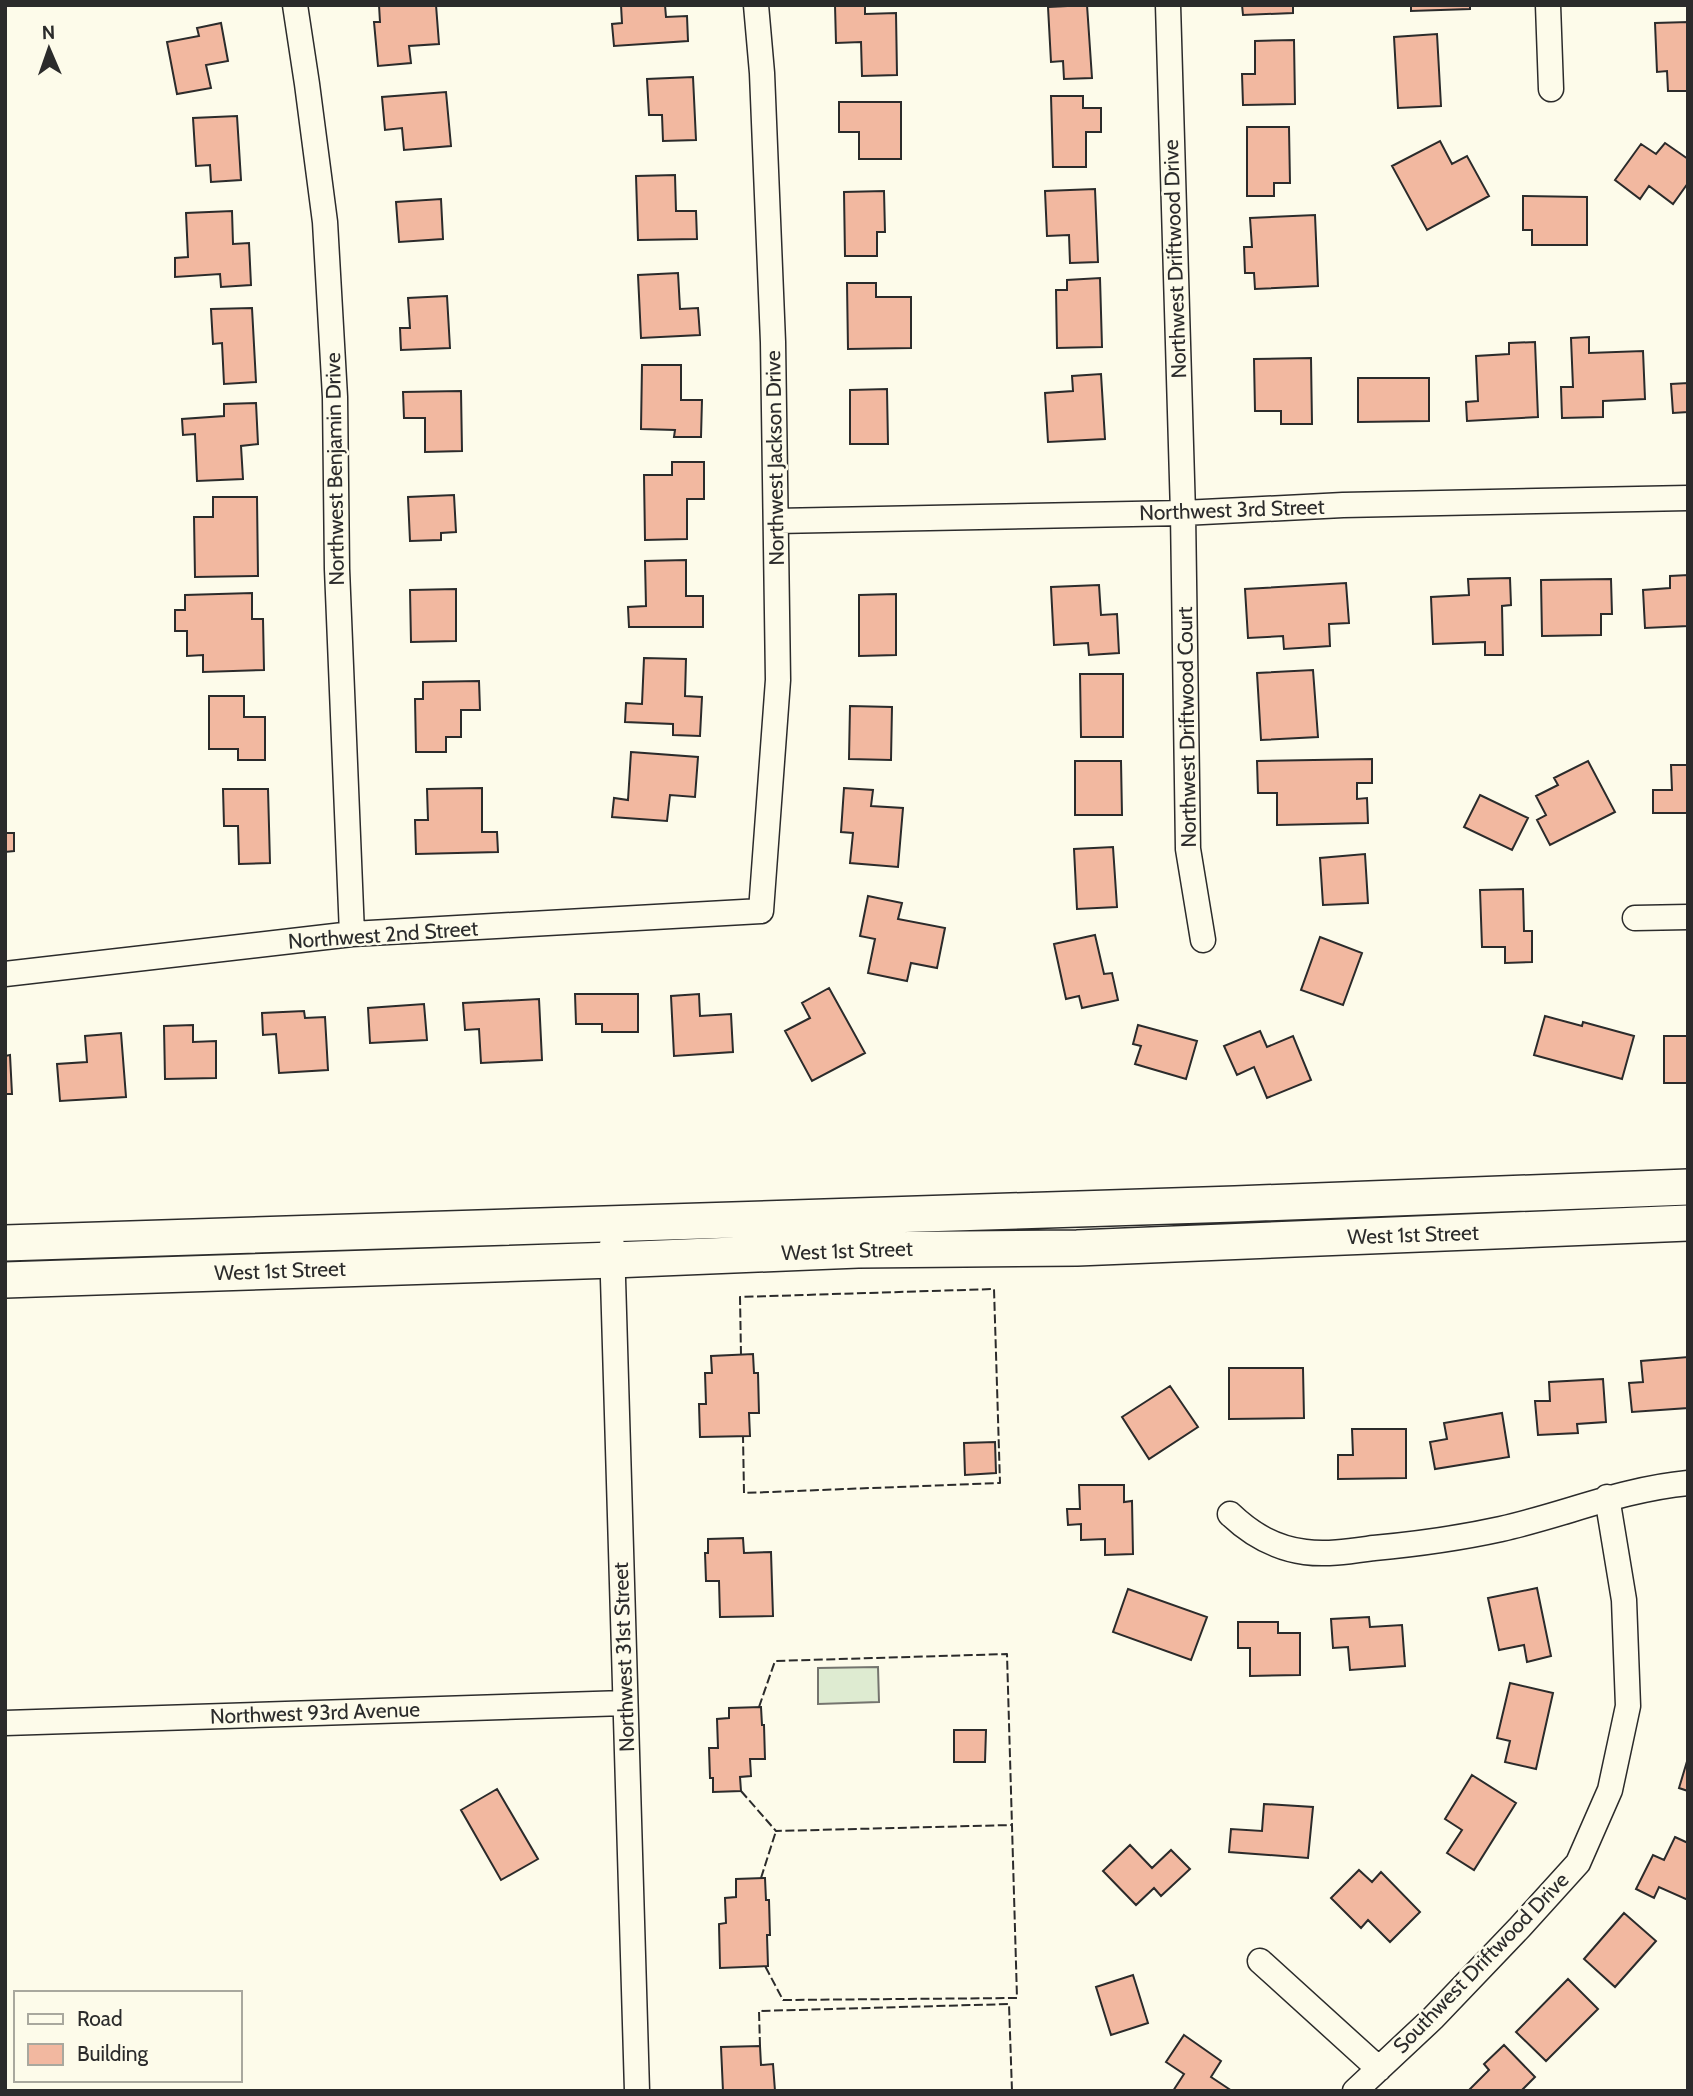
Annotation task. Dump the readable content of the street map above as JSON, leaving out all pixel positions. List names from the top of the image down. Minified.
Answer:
{"streets":{"main road":["West 1st Street"],"street":["Northwest Driftwood Drive","Northwest Jackson Drive","Northwest Benjamin Drive","Northwest 3rd Street","Northwest Driftwood Court","Northwest 2nd Street","Northwest 31st Street","Northwest 93rd Avenue","Southwest Driftwood Drive"]},"crossings":[["Northwest Driftwood Drive","Northwest 3rd Street"],["Northwest Driftwood Drive","Northwest Driftwood Court"],["Northwest Jackson Drive","Northwest 3rd Street"],["Northwest Jackson Drive","Northwest 2nd Street"],["Northwest Benjamin Drive","Northwest 2nd Street"],["Northwest 3rd Street","Northwest Driftwood Court"],["West 1st Street","Northwest 31st Street"],["Northwest 31st Street","Northwest 93rd Avenue"]],"legend":["Road","Building"],"north":"top"}
